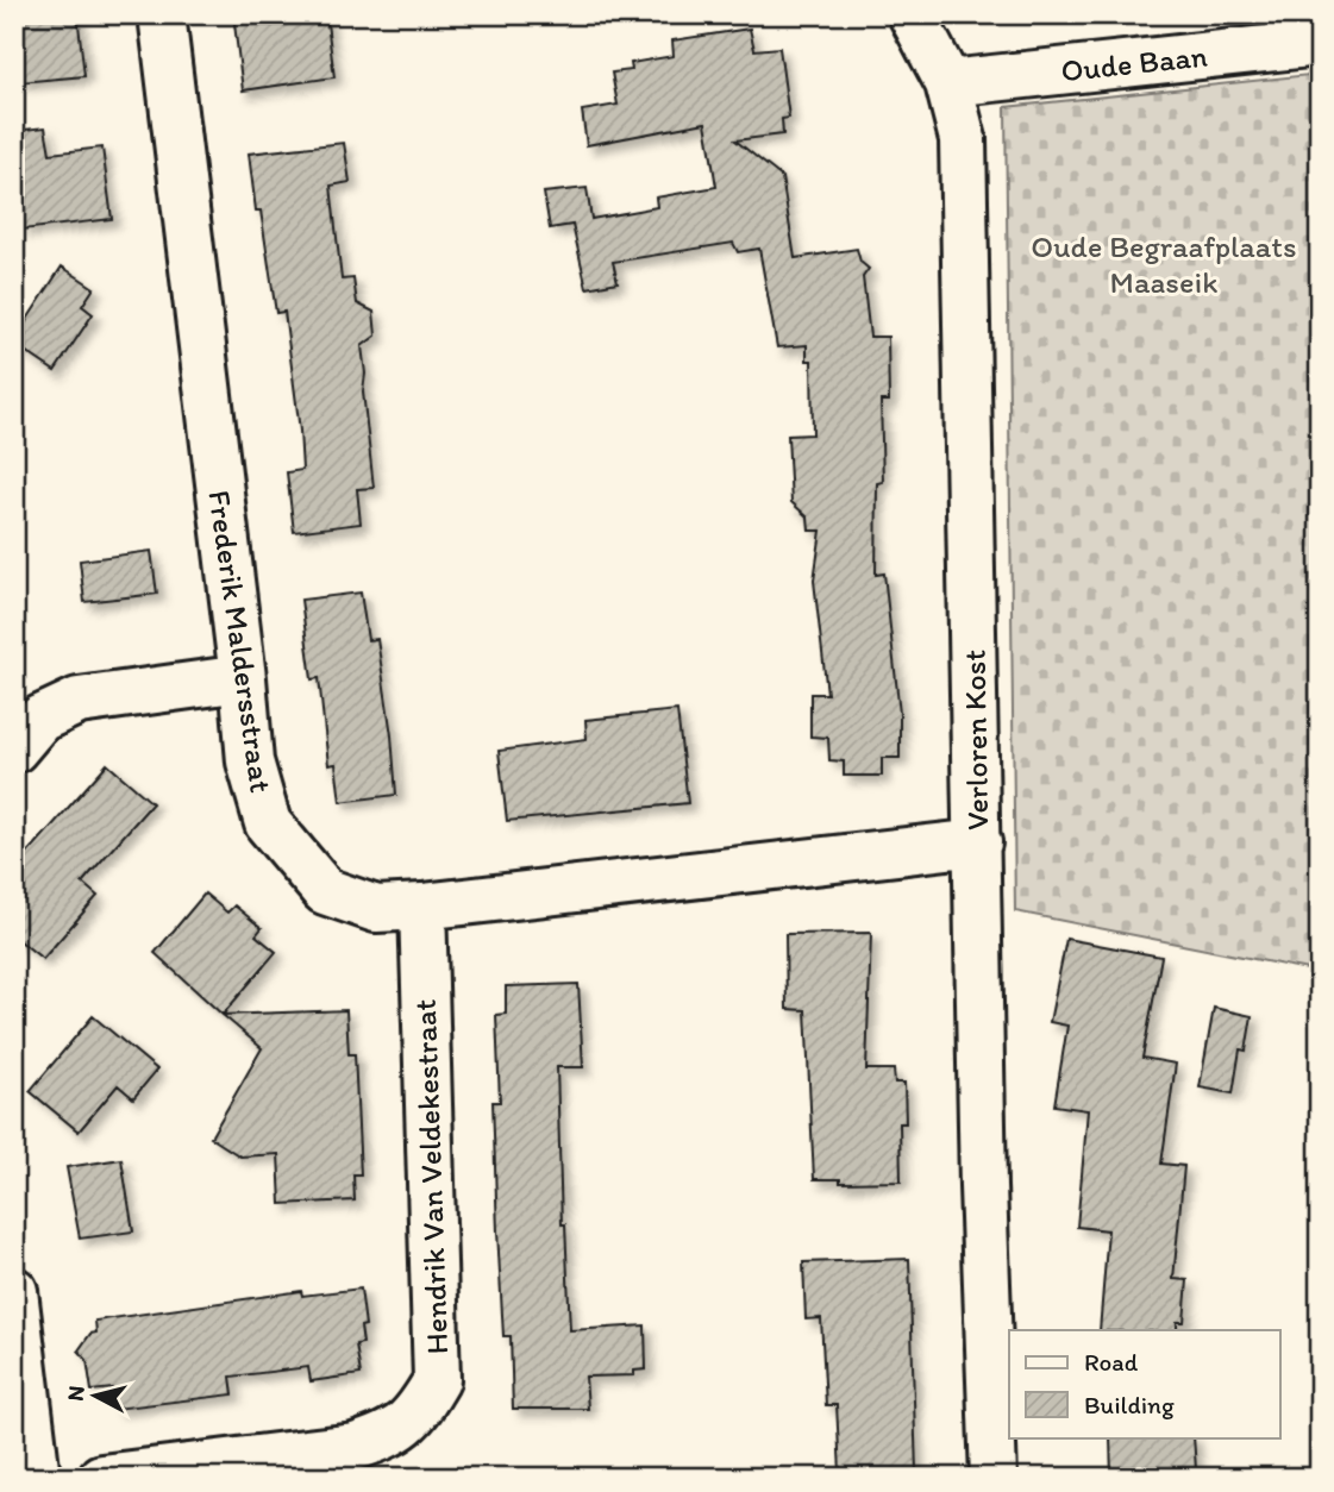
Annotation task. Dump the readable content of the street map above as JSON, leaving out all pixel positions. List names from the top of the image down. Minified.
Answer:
{"streets":{"street":["Oude Baan","Frederik Maldersstraat","Verloren Kost","Hendrik Van Veldekestraat"]},"crossings":[["Oude Baan","Verloren Kost"],["Frederik Maldersstraat","Verloren Kost"],["Frederik Maldersstraat","Hendrik Van Veldekestraat"]],"parks":["Oude Begraafplaats Maaseik"],"legend":["Road","Building"],"north":"left"}
